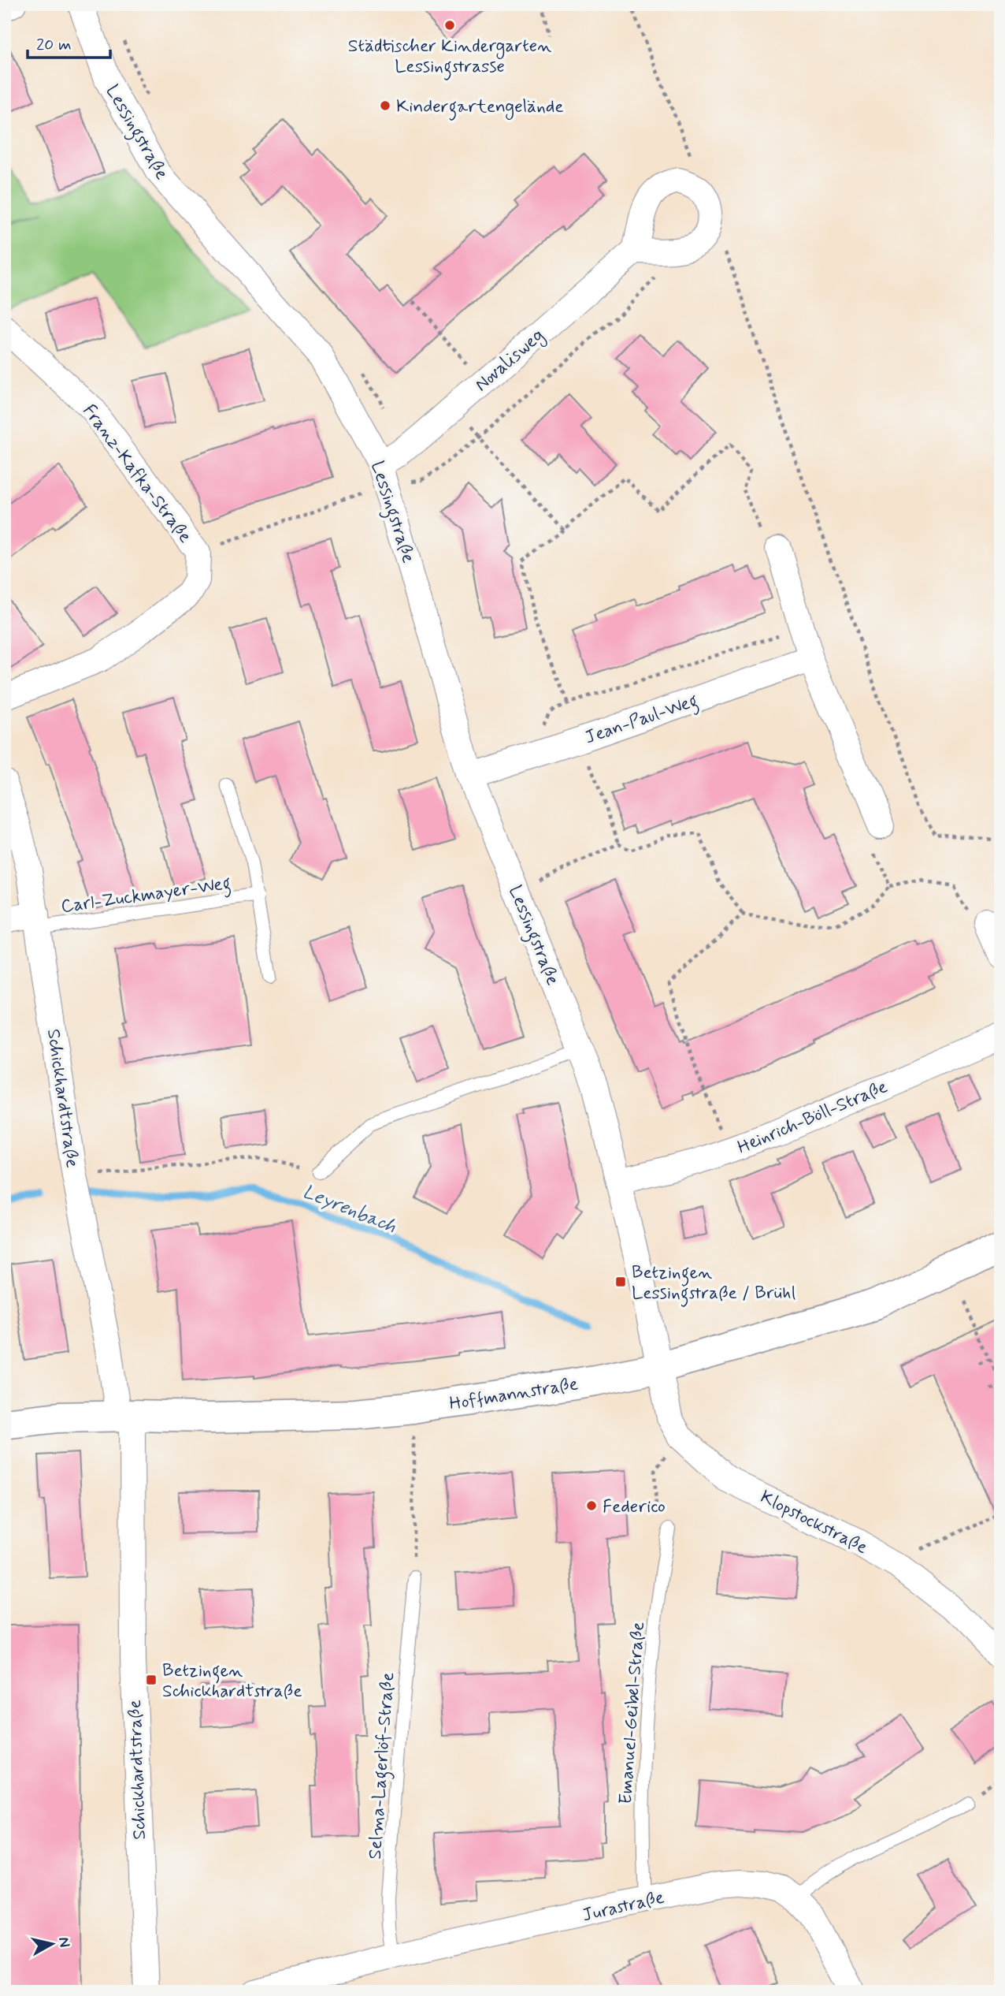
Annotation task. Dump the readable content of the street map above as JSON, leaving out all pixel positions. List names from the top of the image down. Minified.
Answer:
{"streets":{"street":["Lessingstraße","Novalisweg","Franz-Kafka-Straße","Jean-Paul-Weg","Schickhardtstraße","Heinrich-Böll-Straße","Hoffmannstraße","Klopstockstraße","Jurastraße"],"lane":["Carl-Zuckmayer-Weg","Emanuel-Geibel-Straße","Selma-Lagerlöf-Straße"]},"crossings":[["Lessingstraße","Novalisweg"],["Lessingstraße","Franz-Kafka-Straße"],["Lessingstraße","Jean-Paul-Weg"],["Lessingstraße","Heinrich-Böll-Straße"],["Lessingstraße","Hoffmannstraße"],["Lessingstraße","Klopstockstraße"],["Novalisweg","Franz-Kafka-Straße"],["Carl-Zuckmayer-Weg","Schickhardtstraße"],["Schickhardtstraße","Hoffmannstraße"],["Hoffmannstraße","Klopstockstraße"],["Emanuel-Geibel-Straße","Jurastraße"],["Selma-Lagerlöf-Straße","Jurastraße"]],"water":["Leyrenbach"],"places":{"other":["Städtischer Kindergarten Lessingstrasse","Kindergartengelände","Federico"],"transit":["Betzingen Lessingstraße / Brühl","Betzingen Schickhardtstraße"]},"scale_bar":"20 m","north":"right"}
